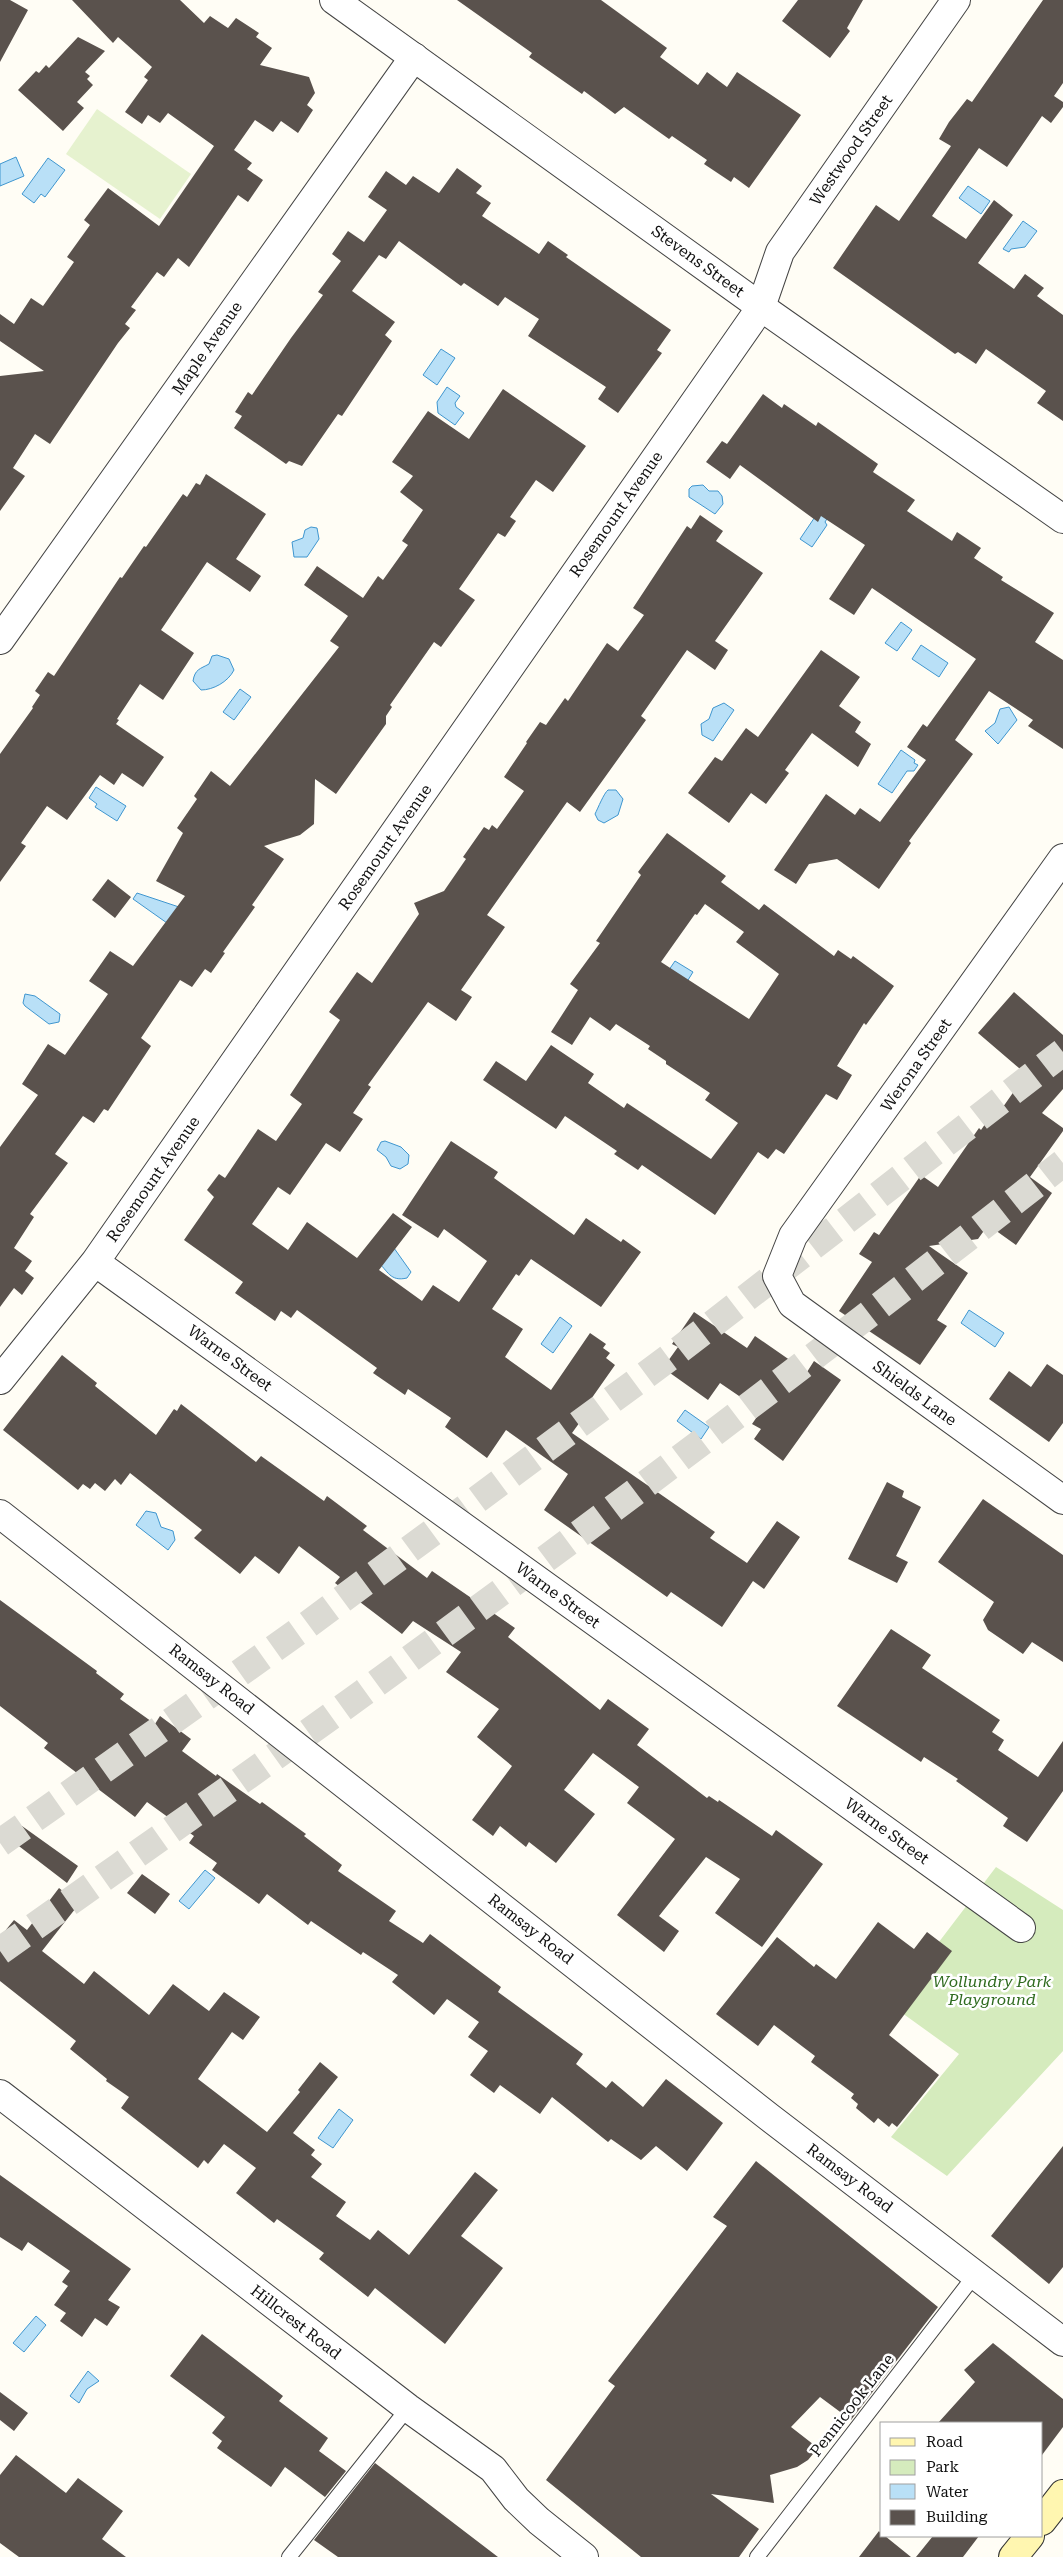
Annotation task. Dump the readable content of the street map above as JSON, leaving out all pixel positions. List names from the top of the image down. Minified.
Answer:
{"streets":{"street":["Westwood Street","Stevens Street","Maple Avenue","Rosemount Avenue","Werona Street","Warne Street","Shields Lane","Ramsay Road","Hillcrest Road"],"lane":["Pennicook Lane"]},"crossings":[["Westwood Street","Stevens Street"],["Westwood Street","Rosemount Avenue"],["Stevens Street","Maple Avenue"],["Stevens Street","Rosemount Avenue"],["Rosemount Avenue","Warne Street"],["Werona Street","Shields Lane"],["Ramsay Road","Pennicook Lane"]],"parks":["Wollundry Park Playground"],"legend":["Road","Park","Water","Building"]}
